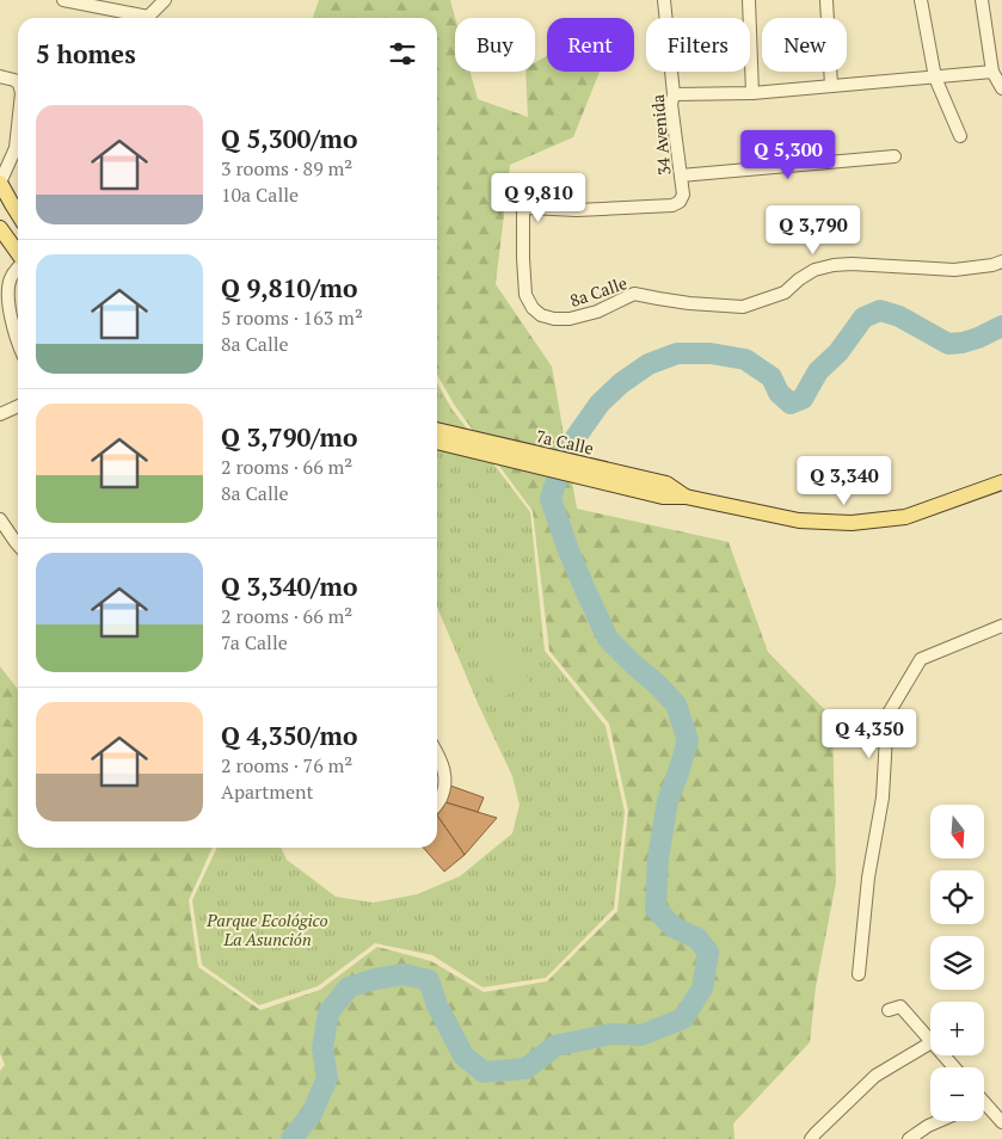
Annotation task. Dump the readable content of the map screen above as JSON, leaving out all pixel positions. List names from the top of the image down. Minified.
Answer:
{"streets":{"main road":["7a Calle"],"street":["34 Avenida","8a Calle"]},"crossings":[["34 Avenida","8a Calle"]],"parks":["Parque Ecológico La Asunción"],"north":"bottom","page":{"chip":["Buy","Rent","Filters","New"],"heading":"5 homes","list":[{"name":"Q 5,300/mo","note":"3 rooms · 89 m² · 10a Calle"},{"name":"Q 9,810/mo","note":"5 rooms · 163 m² · 8a Calle"},{"name":"Q 3,790/mo","note":"2 rooms · 66 m² · 8a Calle"},{"name":"Q 3,340/mo","note":"2 rooms · 66 m² · 7a Calle"},{"name":"Q 4,350/mo","note":"2 rooms · 76 m² · Apartment"}],"price":["Q 5,300","Q 9,810","Q 3,790","Q 3,340","Q 4,350"],"map_buttons":["+","−"]}}
